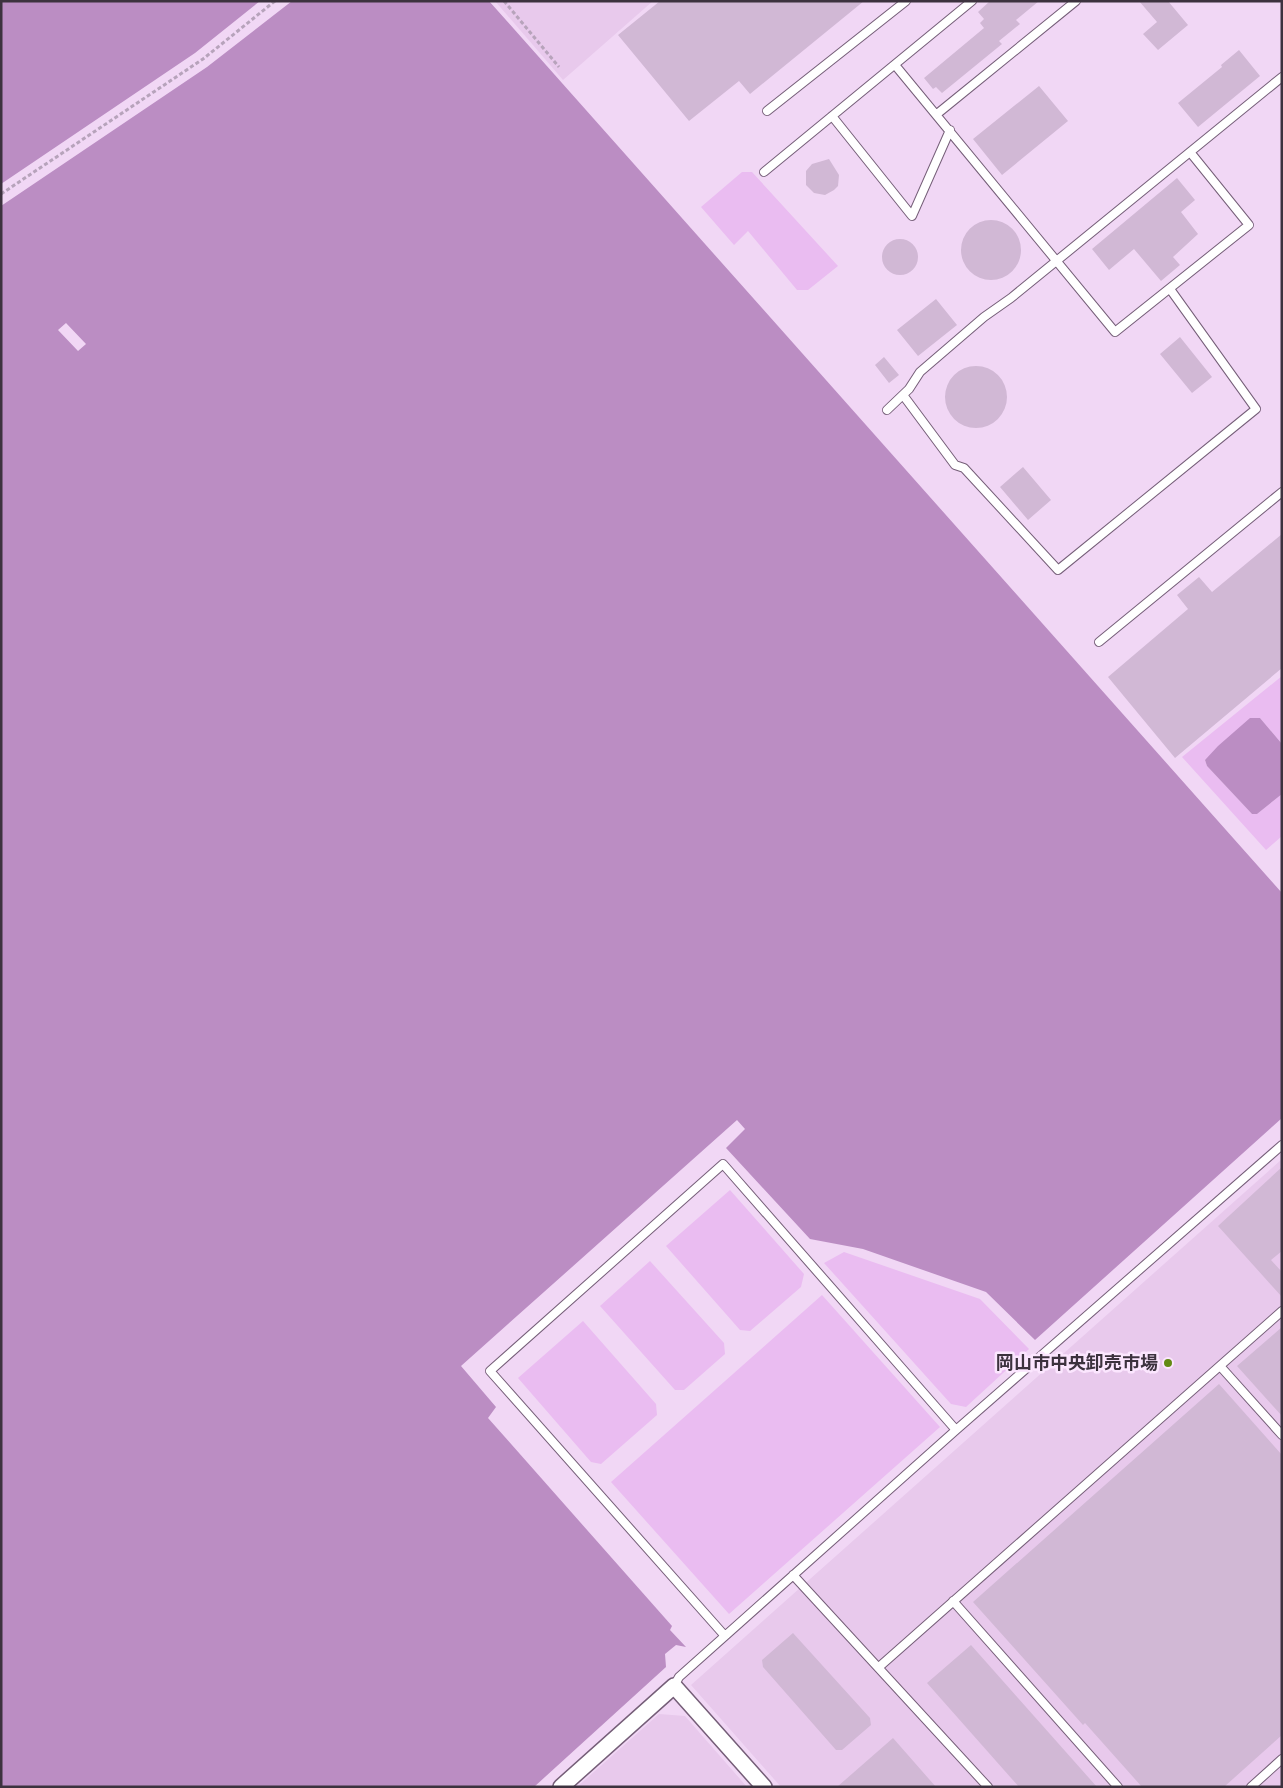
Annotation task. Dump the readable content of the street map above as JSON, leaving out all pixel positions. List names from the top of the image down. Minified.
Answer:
{"places":["岡山市中央卸売市場"]}
